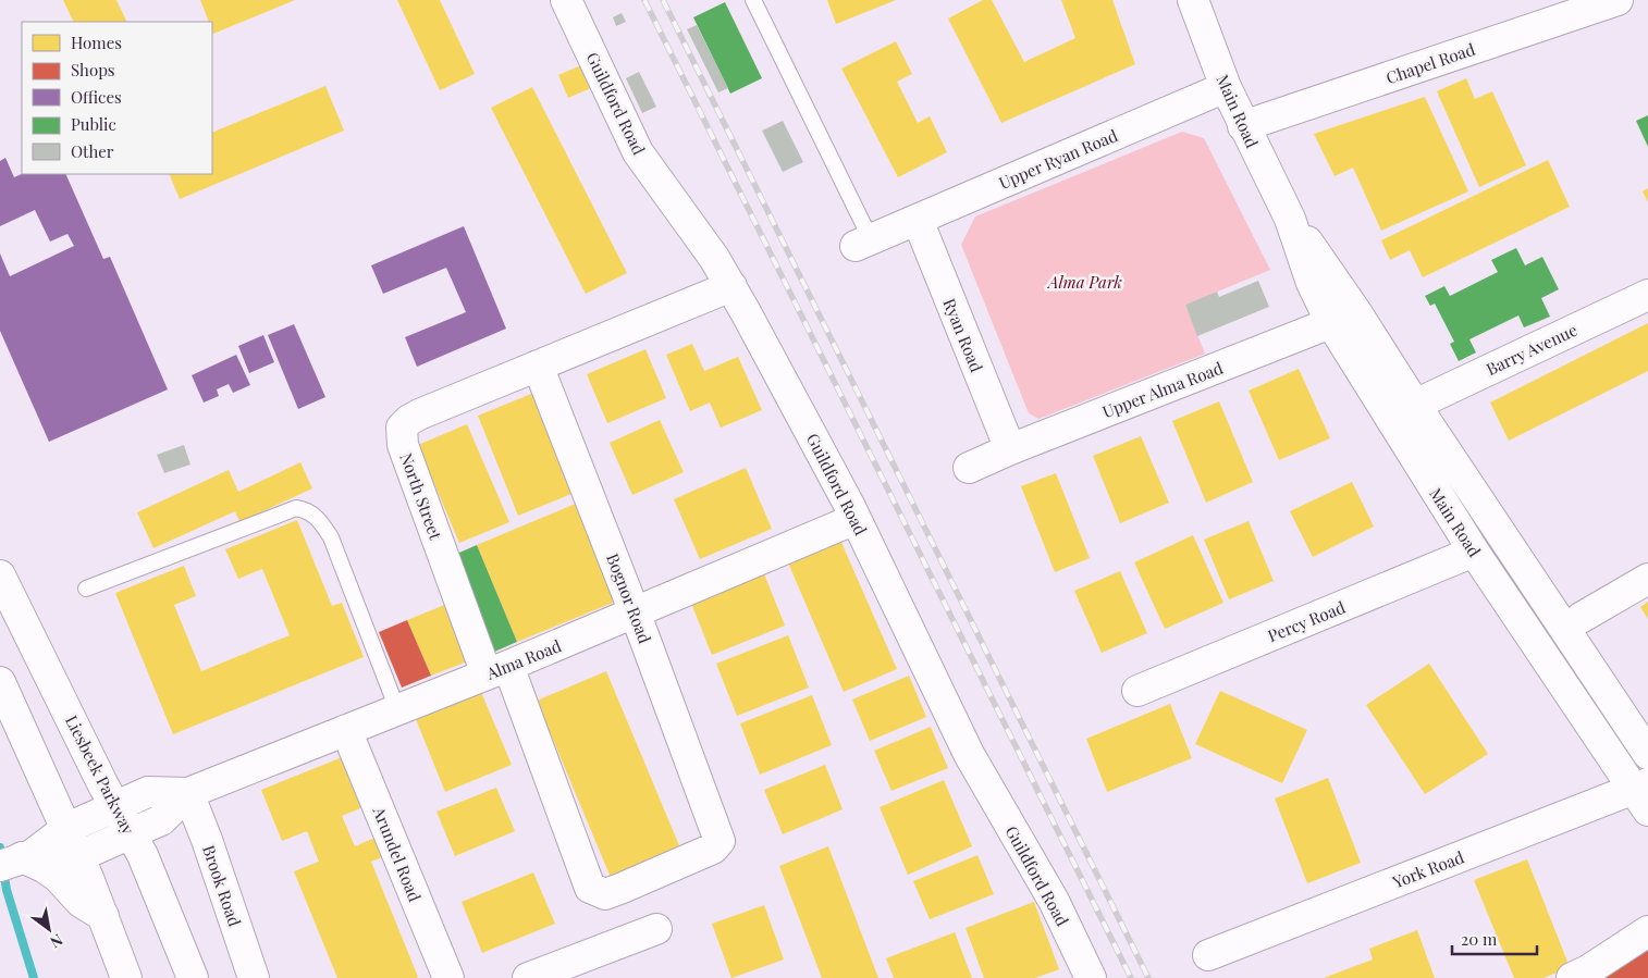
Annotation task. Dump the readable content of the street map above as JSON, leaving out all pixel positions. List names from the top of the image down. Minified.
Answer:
{"streets":{"street":["Chapel Road","Guildford Road","Main Road","Upper Ryan Road","Ryan Road","Barry Avenue","Upper Alma Road","North Street","Bognor Road","Percy Road","Alma Road","Liesbeek Parkway","Arundel Road","York Road","Brook Road"]},"crossings":[["Chapel Road","Main Road"],["Guildford Road","Alma Road"],["Main Road","Upper Ryan Road"],["Main Road","Barry Avenue"],["Main Road","Upper Alma Road"],["Main Road","Percy Road"],["Main Road","York Road"],["Upper Ryan Road","Ryan Road"],["Ryan Road","Upper Alma Road"],["North Street","Bognor Road"],["North Street","Alma Road"],["Bognor Road","Alma Road"],["Alma Road","Liesbeek Parkway"],["Alma Road","Arundel Road"],["Alma Road","Brook Road"]],"parks":["Alma Park"],"legend":["Homes","Shops","Offices","Public","Other"],"scale_bar":"20 m","north":"bottom right"}
